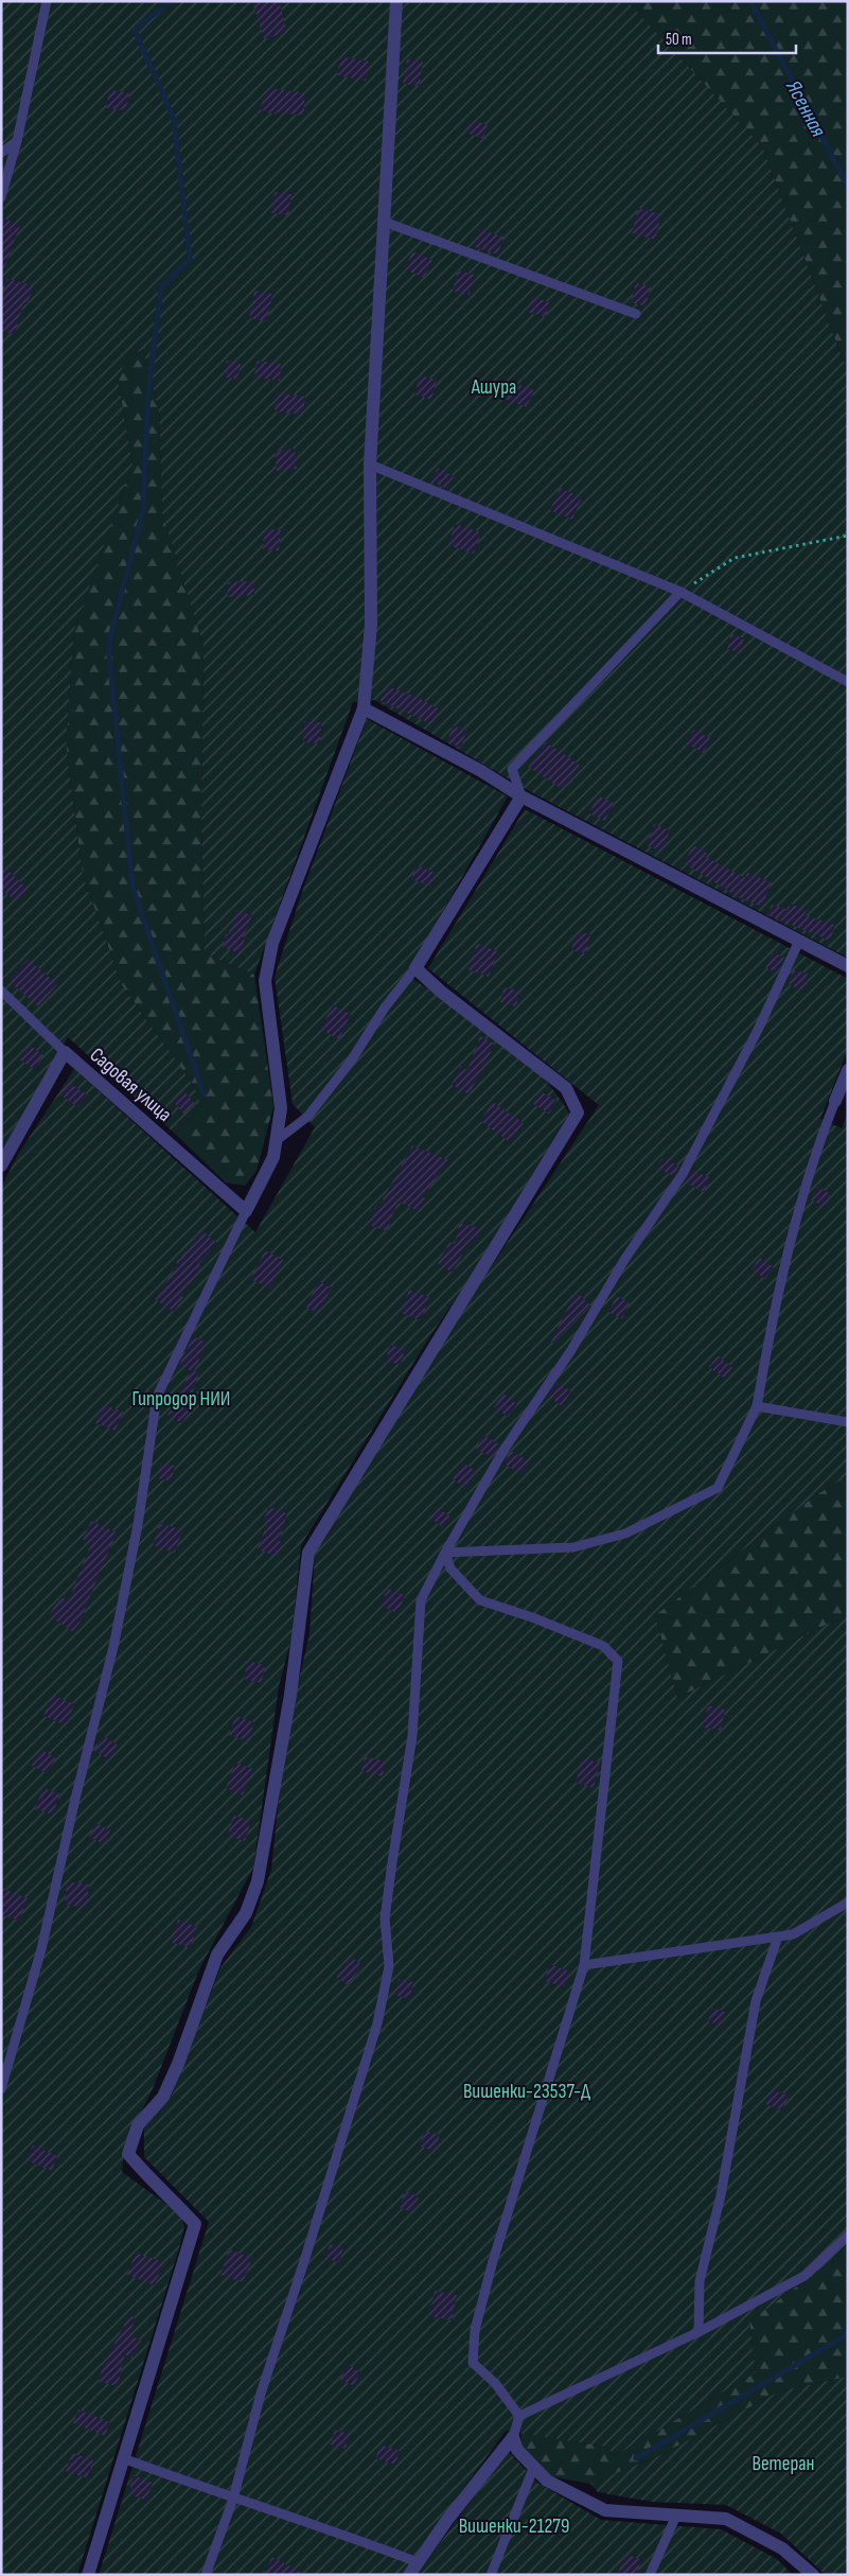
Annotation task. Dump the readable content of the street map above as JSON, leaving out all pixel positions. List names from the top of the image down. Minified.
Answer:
{"streets":{"street":["Садовая улица"]},"water":["Ясенная"],"parks":["Ашура","Гипродор НИИ","Вишенки-23537-Д","Ветеран","Вишенки-21279"],"scale_bar":"50 m"}
